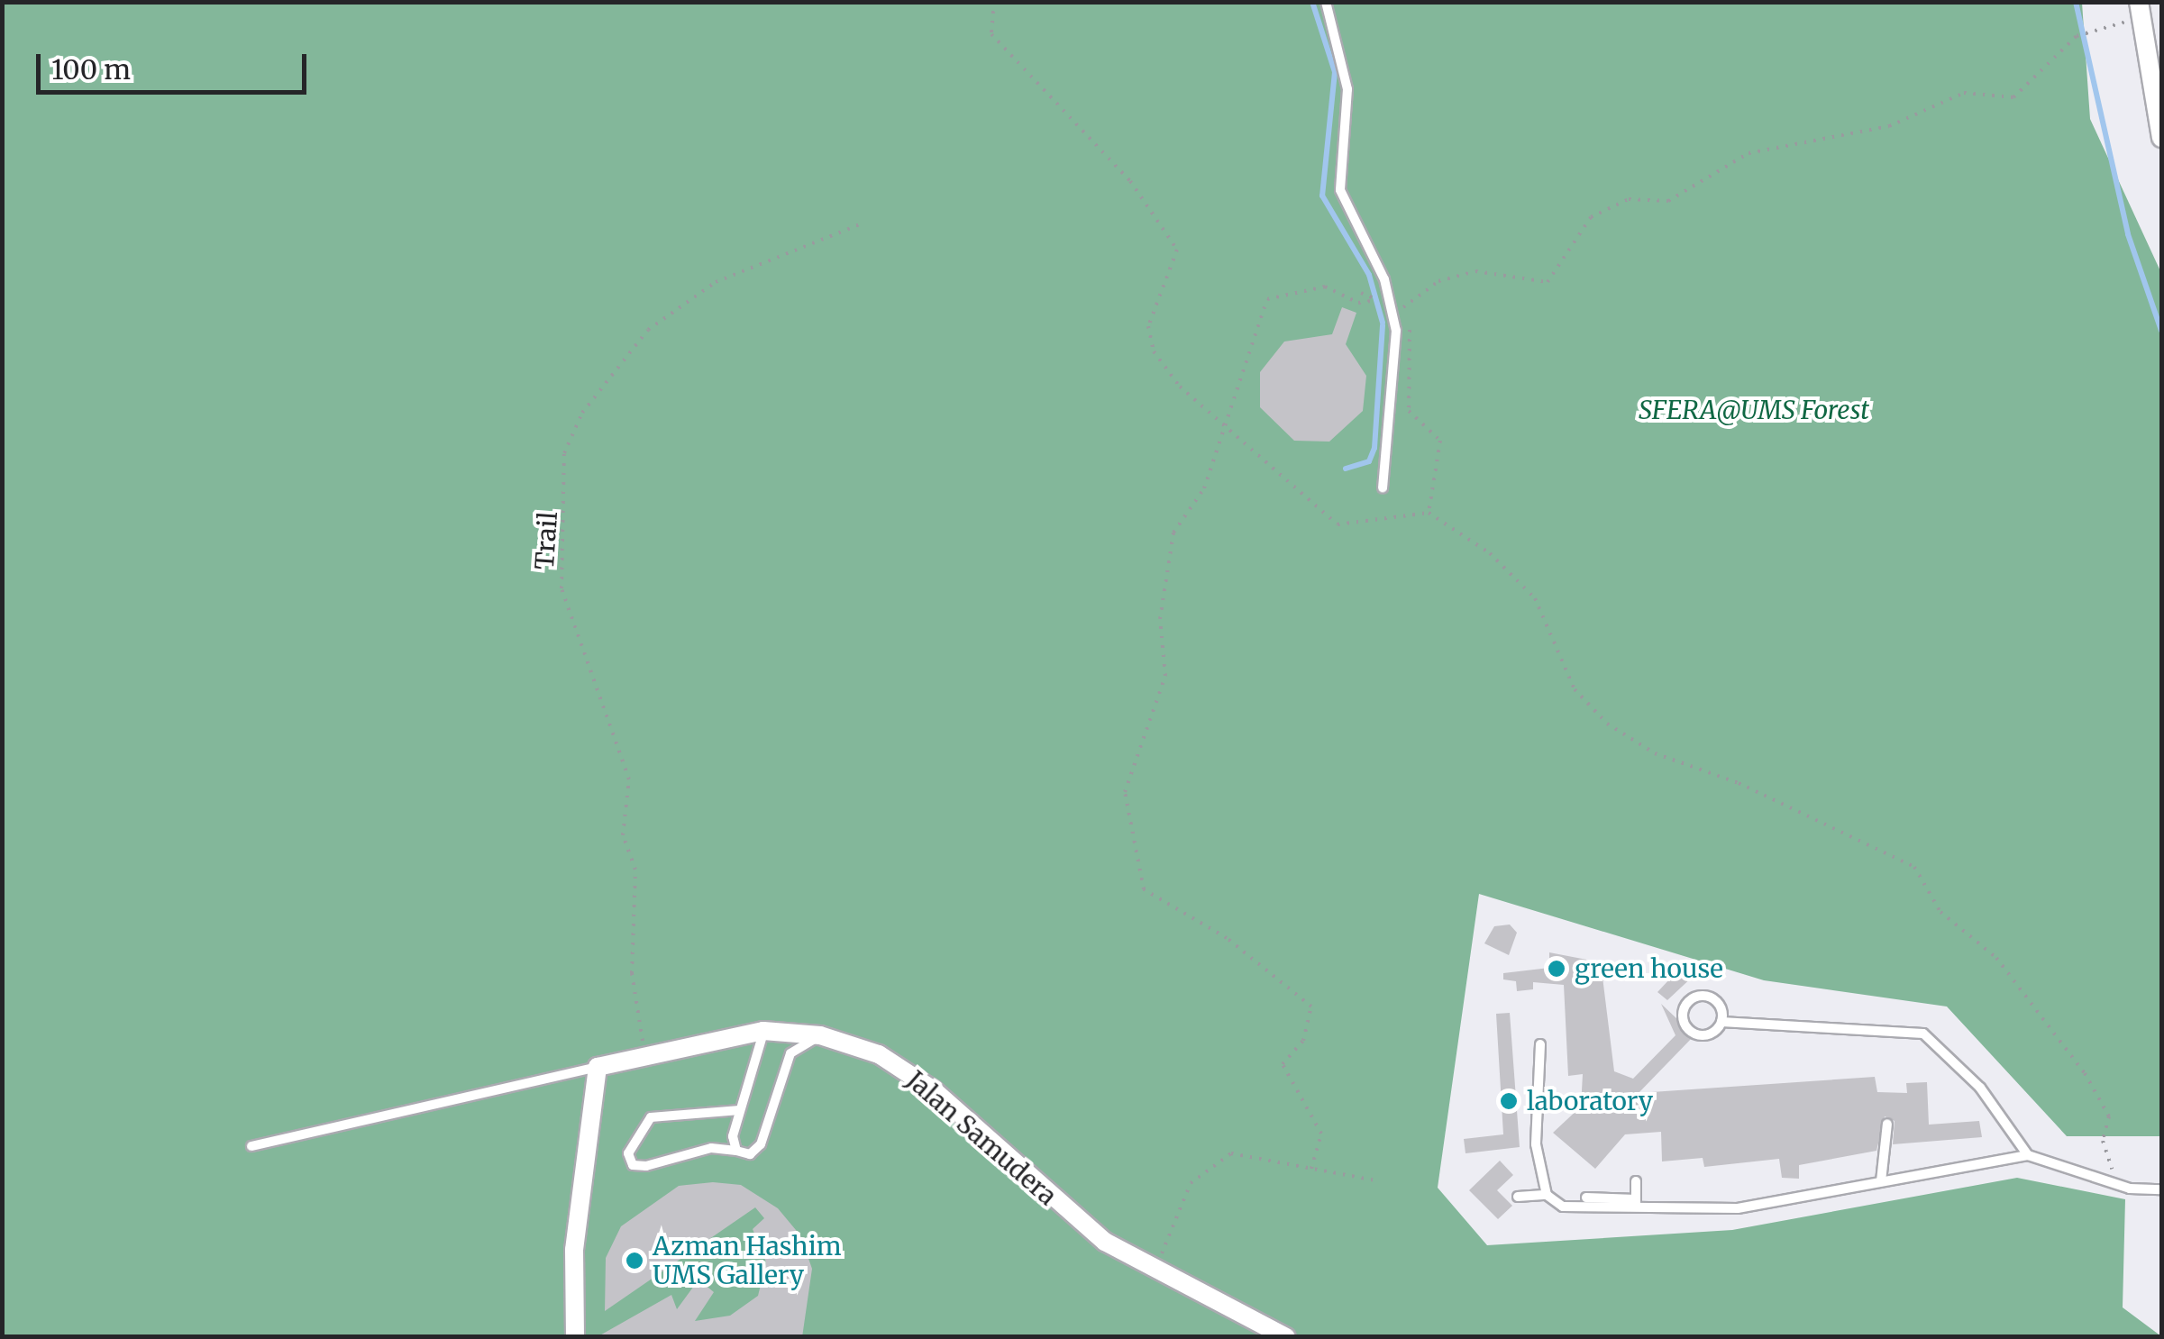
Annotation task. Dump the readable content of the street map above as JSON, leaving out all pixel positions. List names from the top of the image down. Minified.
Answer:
{"streets":{"street":["Jalan Samudera"],"path":["Trail"]},"crossings":[["Trail","Jalan Samudera"]],"parks":["SFERA@UMS Forest"],"places":["green house","laboratory","Azman Hashim UMS Gallery"],"scale_bar":"100 m"}
